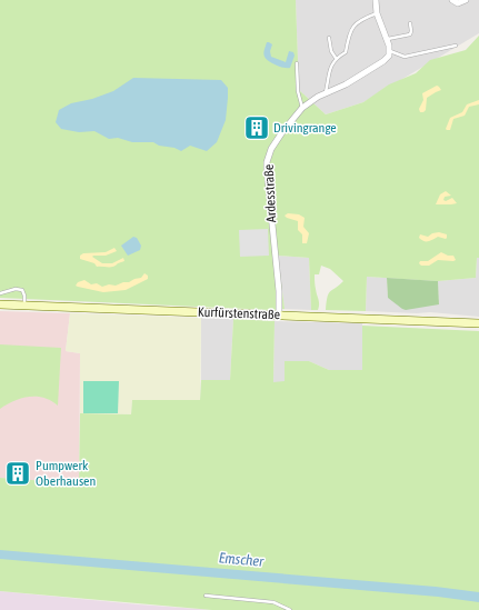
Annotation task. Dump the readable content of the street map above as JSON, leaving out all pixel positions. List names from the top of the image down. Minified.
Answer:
{"streets":{"main road":["Kurfürstenstraße"],"street":["Ardesstraße"]},"crossings":[["Ardesstraße","Kurfürstenstraße"]],"water":["Emscher"],"places":{"building":["Drivingrange","Pumpwerk Oberhausen"]}}
